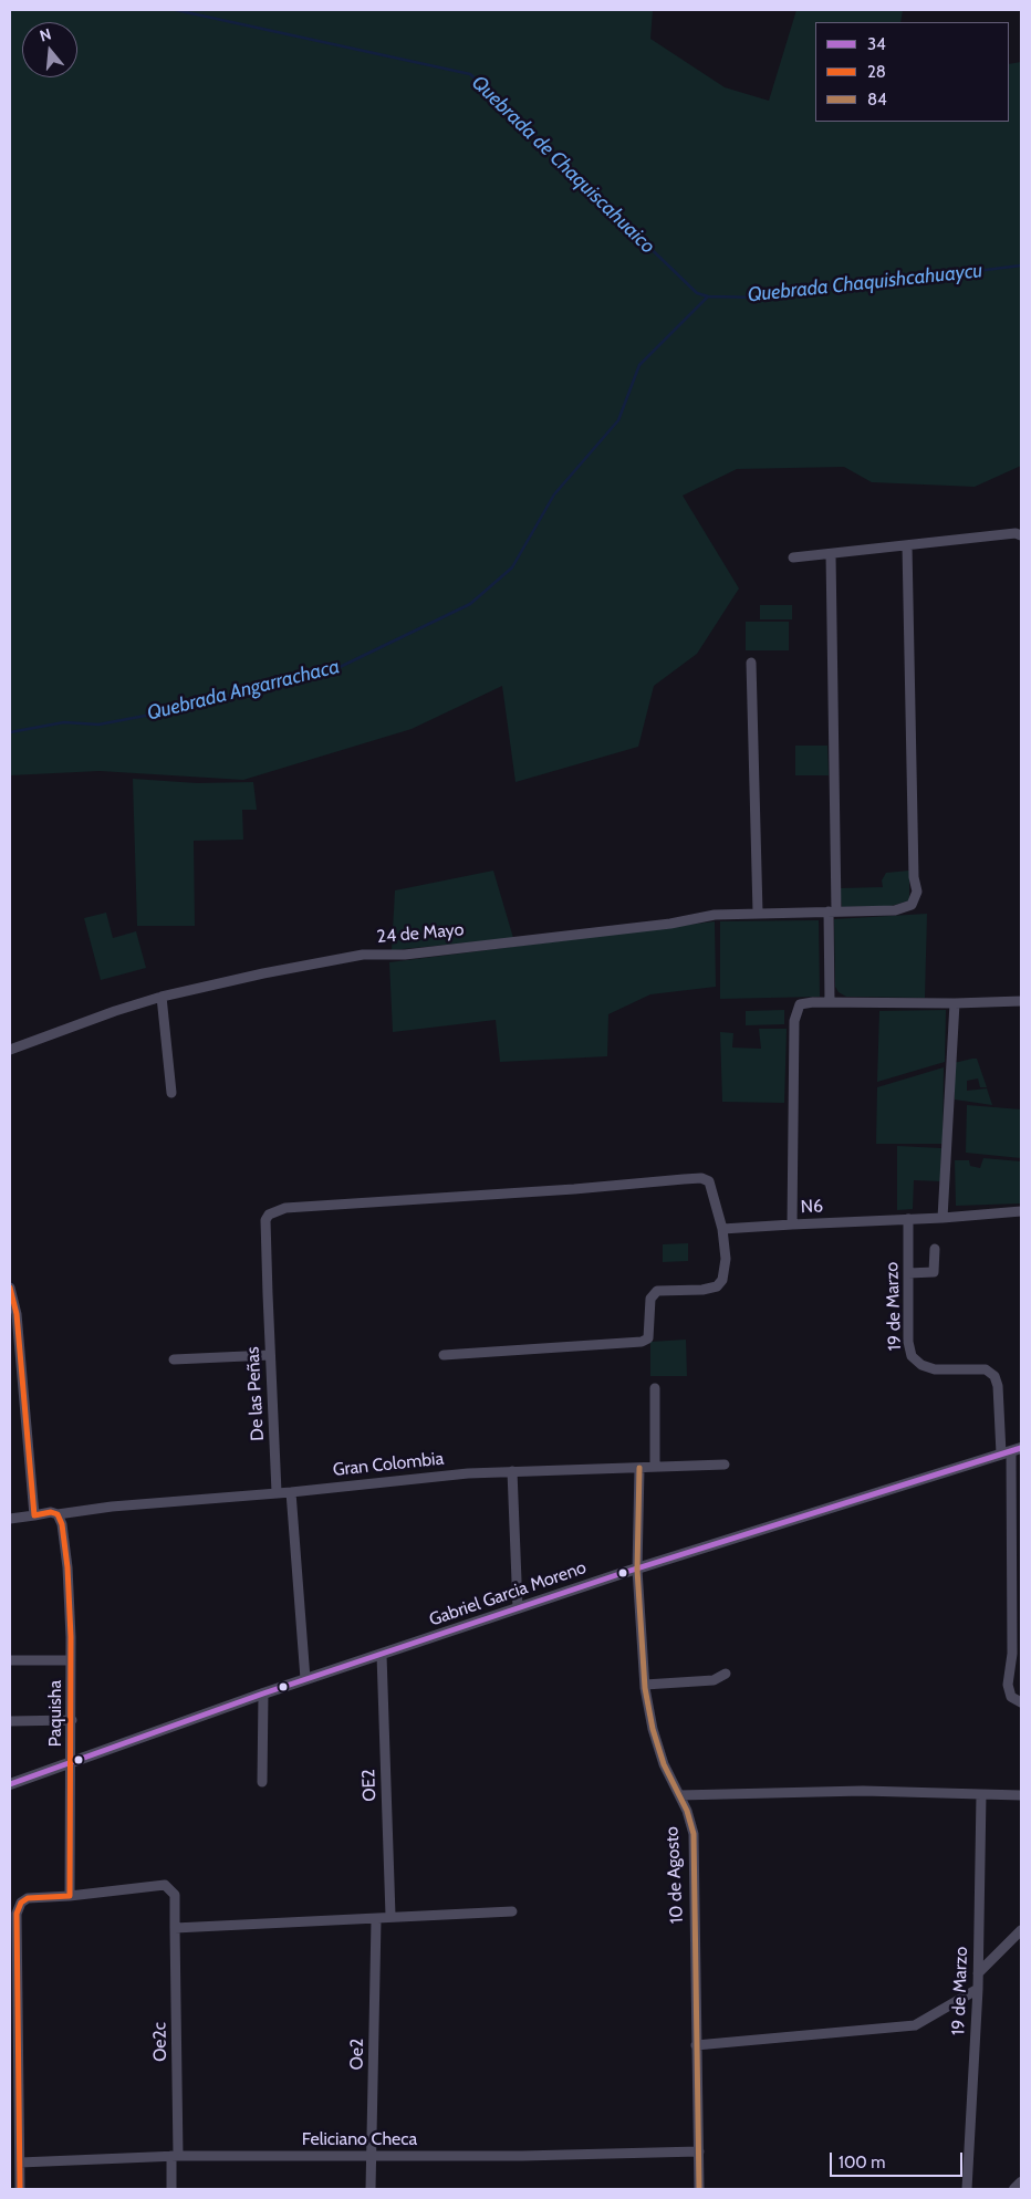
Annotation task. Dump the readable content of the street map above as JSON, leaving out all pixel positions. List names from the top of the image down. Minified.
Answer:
{"streets":{"street":["24 de Mayo","N6","19 de Marzo","De las Peñas","Gran Colombia","Gabriel Garcia Moreno","Paquisha","OE2","10 de Agosto","Oe2c","Oe2","Feliciano Checa"]},"crossings":[["N6","19 de Marzo"],["19 de Marzo","Gabriel Garcia Moreno"],["De las Peñas","Gran Colombia"],["Gran Colombia","Paquisha"],["Gran Colombia","10 de Agosto"],["Gabriel Garcia Moreno","Paquisha"],["Gabriel Garcia Moreno","OE2"],["Gabriel Garcia Moreno","10 de Agosto"],["Paquisha","Oe2c"],["10 de Agosto","Feliciano Checa"],["Oe2c","Feliciano Checa"],["Oe2","Feliciano Checa"]],"water":["Quebrada de Chaquiscahuaico","Quebrada Chaquishcahuaycu","Quebrada Angarrachaca"],"lines":["transit line 28","transit line 34","transit line 84"],"legend":["34","28","84"],"scale_bar":"100 m","north":"top"}
